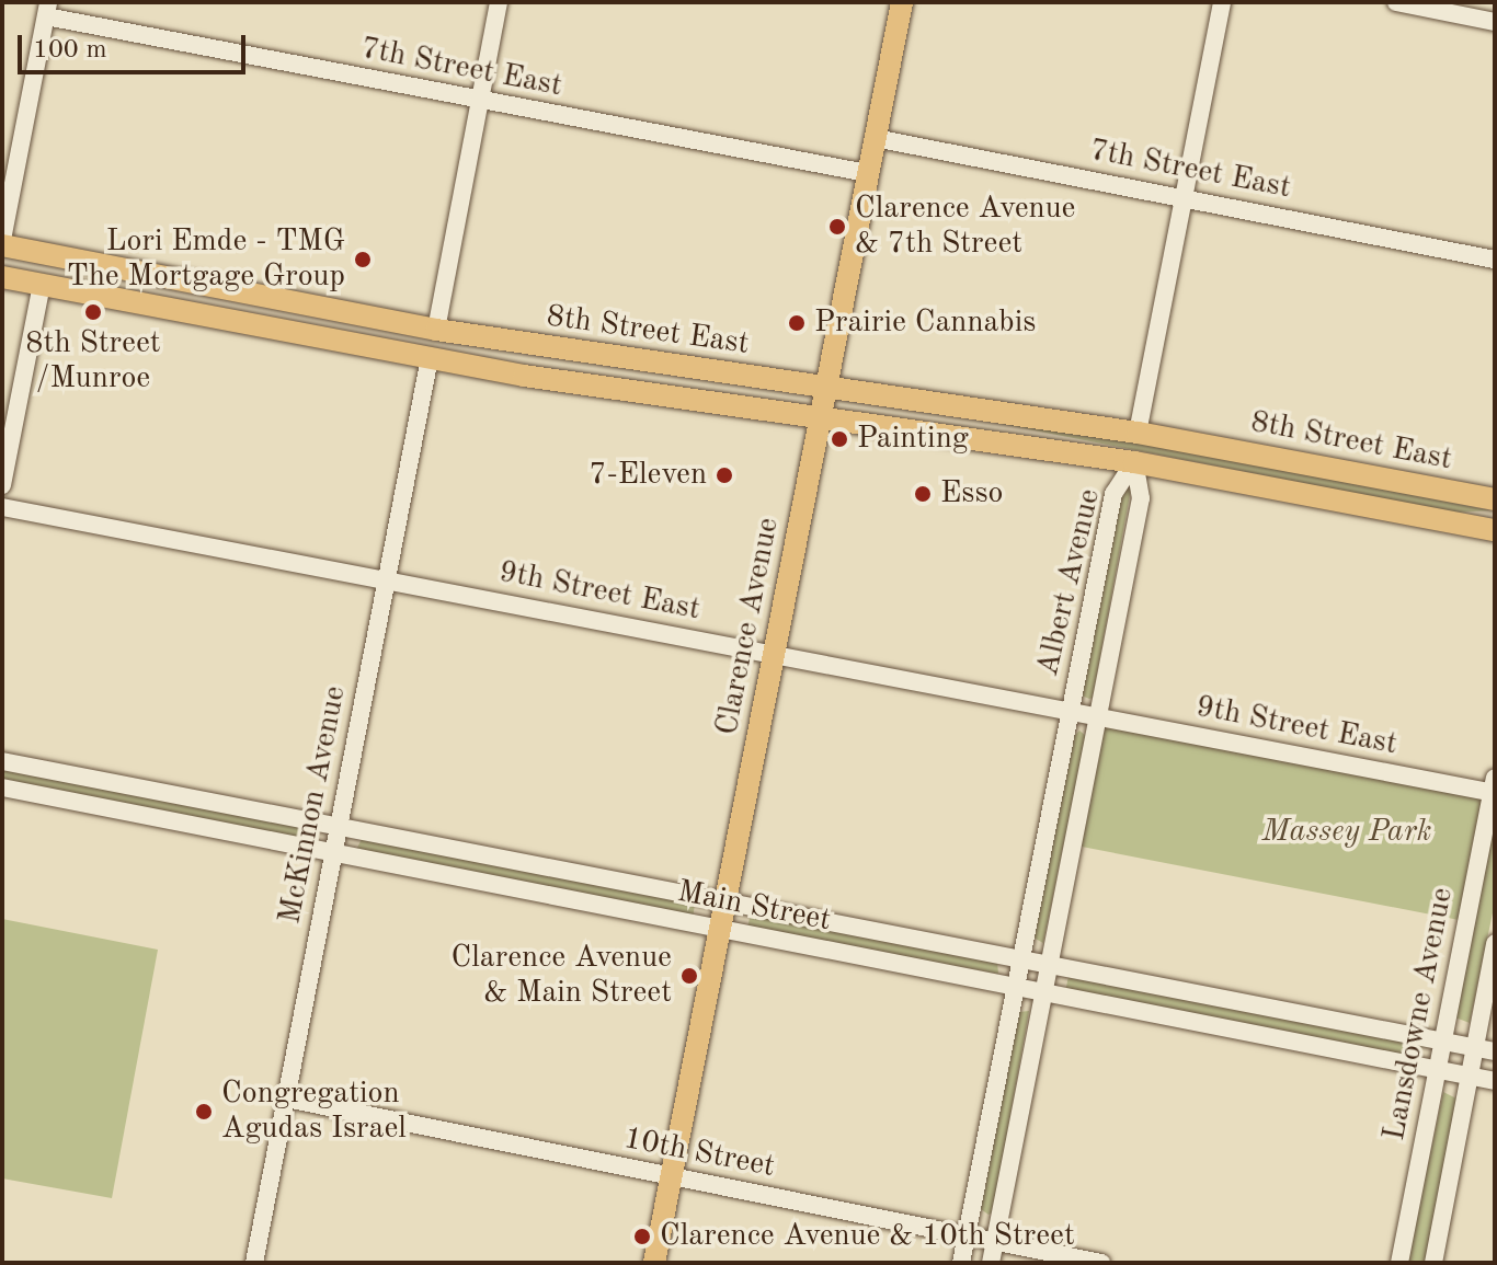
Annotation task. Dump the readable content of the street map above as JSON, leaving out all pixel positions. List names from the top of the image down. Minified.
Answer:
{"streets":{"main road":["8th Street East","Clarence Avenue"],"street":["7th Street East","Albert Avenue","9th Street East","McKinnon Avenue","Main Street","Lansdowne Avenue","10th Street"]},"crossings":[["7th Street East","Clarence Avenue"],["8th Street East","Albert Avenue"],["8th Street East","Clarence Avenue"],["8th Street East","McKinnon Avenue"],["Albert Avenue","9th Street East"],["Albert Avenue","Main Street"],["Albert Avenue","10th Street"],["9th Street East","Clarence Avenue"],["9th Street East","McKinnon Avenue"],["9th Street East","Lansdowne Avenue"],["Clarence Avenue","Main Street"],["Clarence Avenue","10th Street"],["McKinnon Avenue","Main Street"],["McKinnon Avenue","10th Street"],["Main Street","Lansdowne Avenue"]],"parks":["Massey Park"],"places":["Clarence Avenue & 7th Street","Lori Emde - TMG The Mortgage Group","8th Street /Munroe","Prairie Cannabis","Painting","7-Eleven","Esso","Clarence Avenue & Main Street","Congregation Agudas Israel","Clarence Avenue & 10th Street"],"scale_bar":"100 m"}
